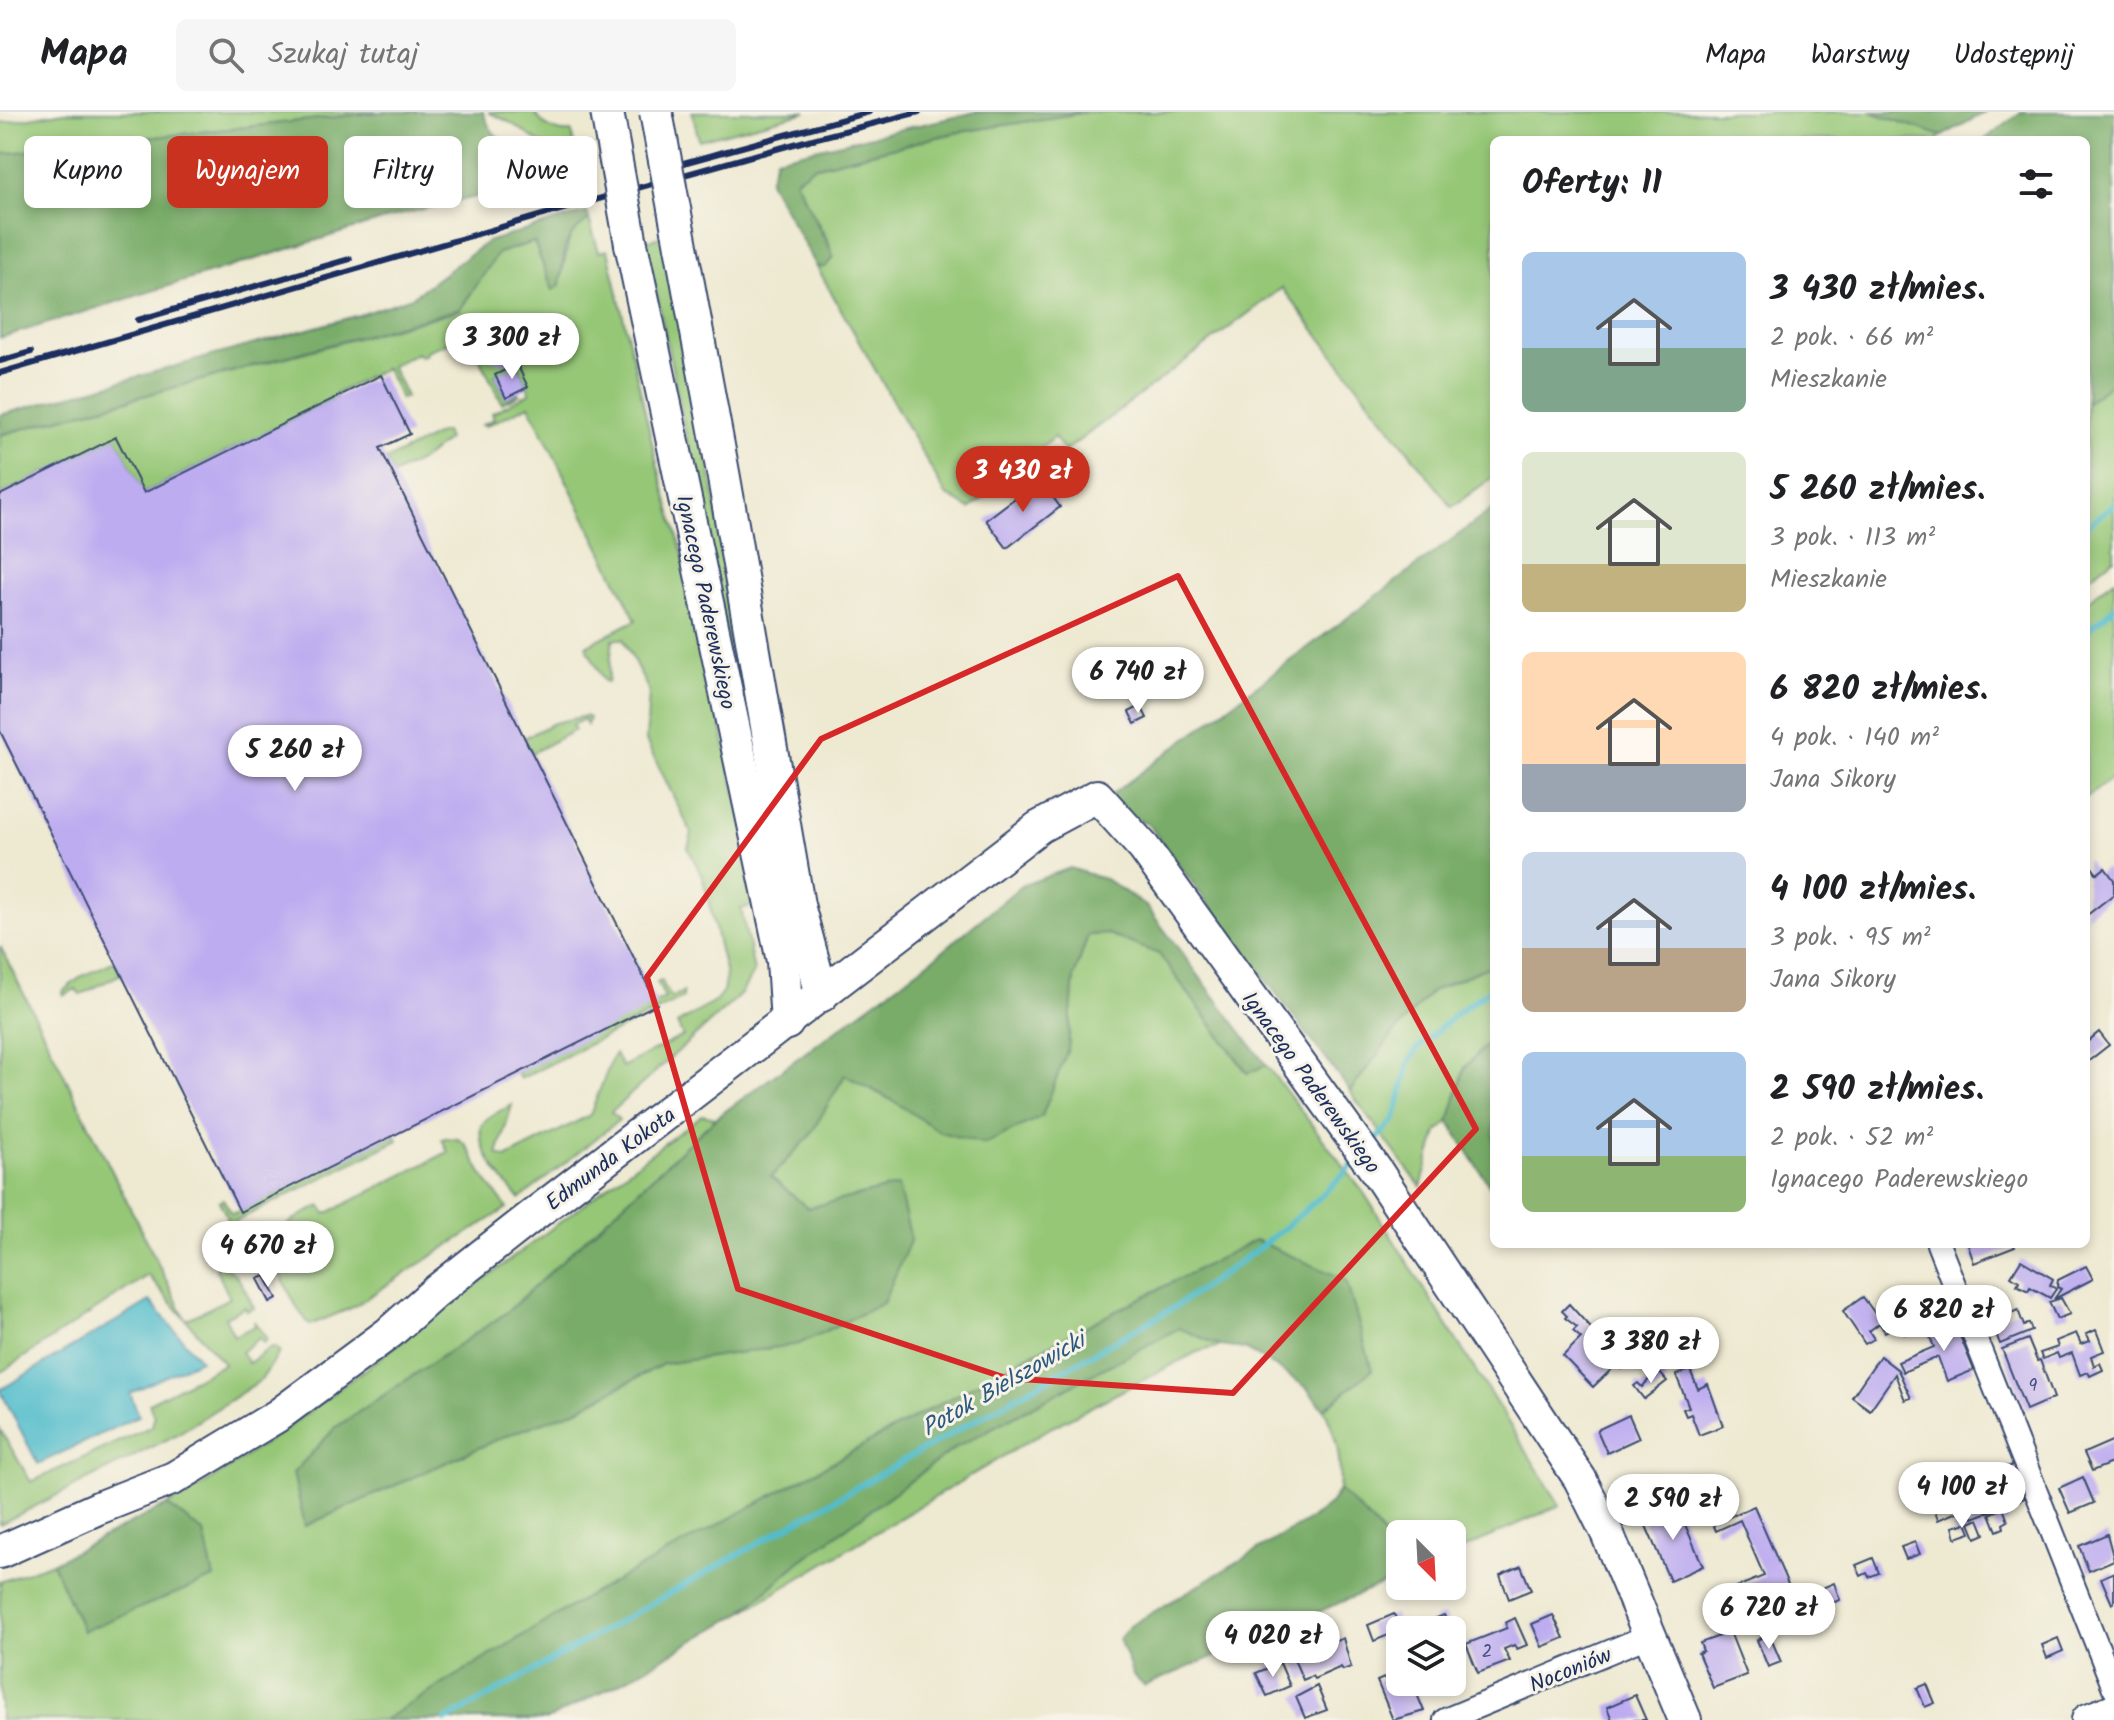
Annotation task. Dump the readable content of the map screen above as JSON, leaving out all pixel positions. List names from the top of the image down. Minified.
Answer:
{"streets":{"main road":["Ignacego Paderewskiego","Edmunda Kokota"],"street":["Noconiów"]},"crossings":[["Ignacego Paderewskiego","Edmunda Kokota"],["Ignacego Paderewskiego","Noconiów"]],"water":["Potok Bielszowicki"],"house_numbers":["9","2"],"north":"bottom right","page":{"header":"Mapa","search":"Szukaj tutaj","nav":["Mapa","Warstwy","Udostępnij"],"chip":["Kupno","Wynajem","Filtry","Nowe"],"heading":"Oferty: 11","list":[{"name":"3 430 zł/mies.","note":"2 pok. · 66 m² · Mieszkanie"},{"name":"5 260 zł/mies.","note":"3 pok. · 113 m² · Mieszkanie"},{"name":"6 820 zł/mies.","note":"4 pok. · 140 m² · Jana Sikory"},{"name":"4 100 zł/mies.","note":"3 pok. · 95 m² · Jana Sikory"},{"name":"2 590 zł/mies.","note":"2 pok. · 52 m² · Ignacego Paderewskiego"}],"price":["3 300 zł","3 430 zł","6 740 zł","5 260 zł","4 670 zł","6 820 zł","3 380 zł","4 100 zł","2 590 zł","6 720 zł","4 020 zł"]}}
